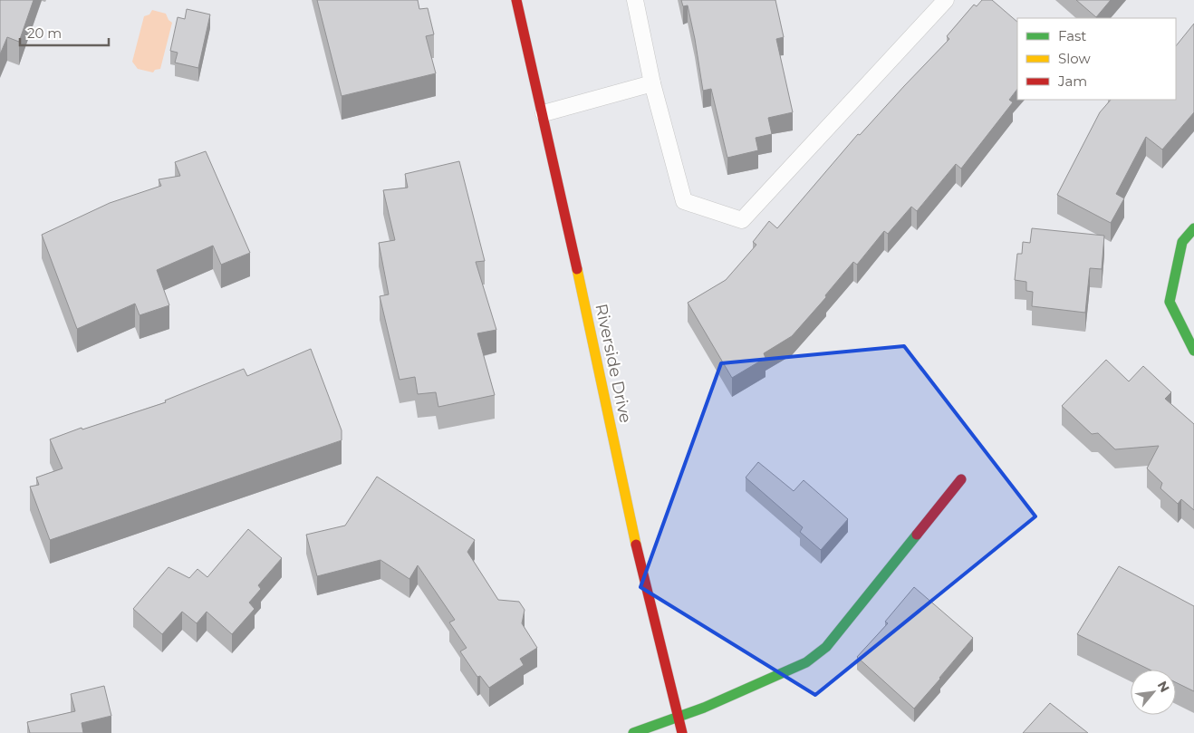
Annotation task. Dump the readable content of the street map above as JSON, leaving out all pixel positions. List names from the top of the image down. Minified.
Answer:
{"streets":{"main road":["Riverside Drive"]},"legend":["Fast","Slow","Jam"],"scale_bar":"20 m","north":"top right"}
